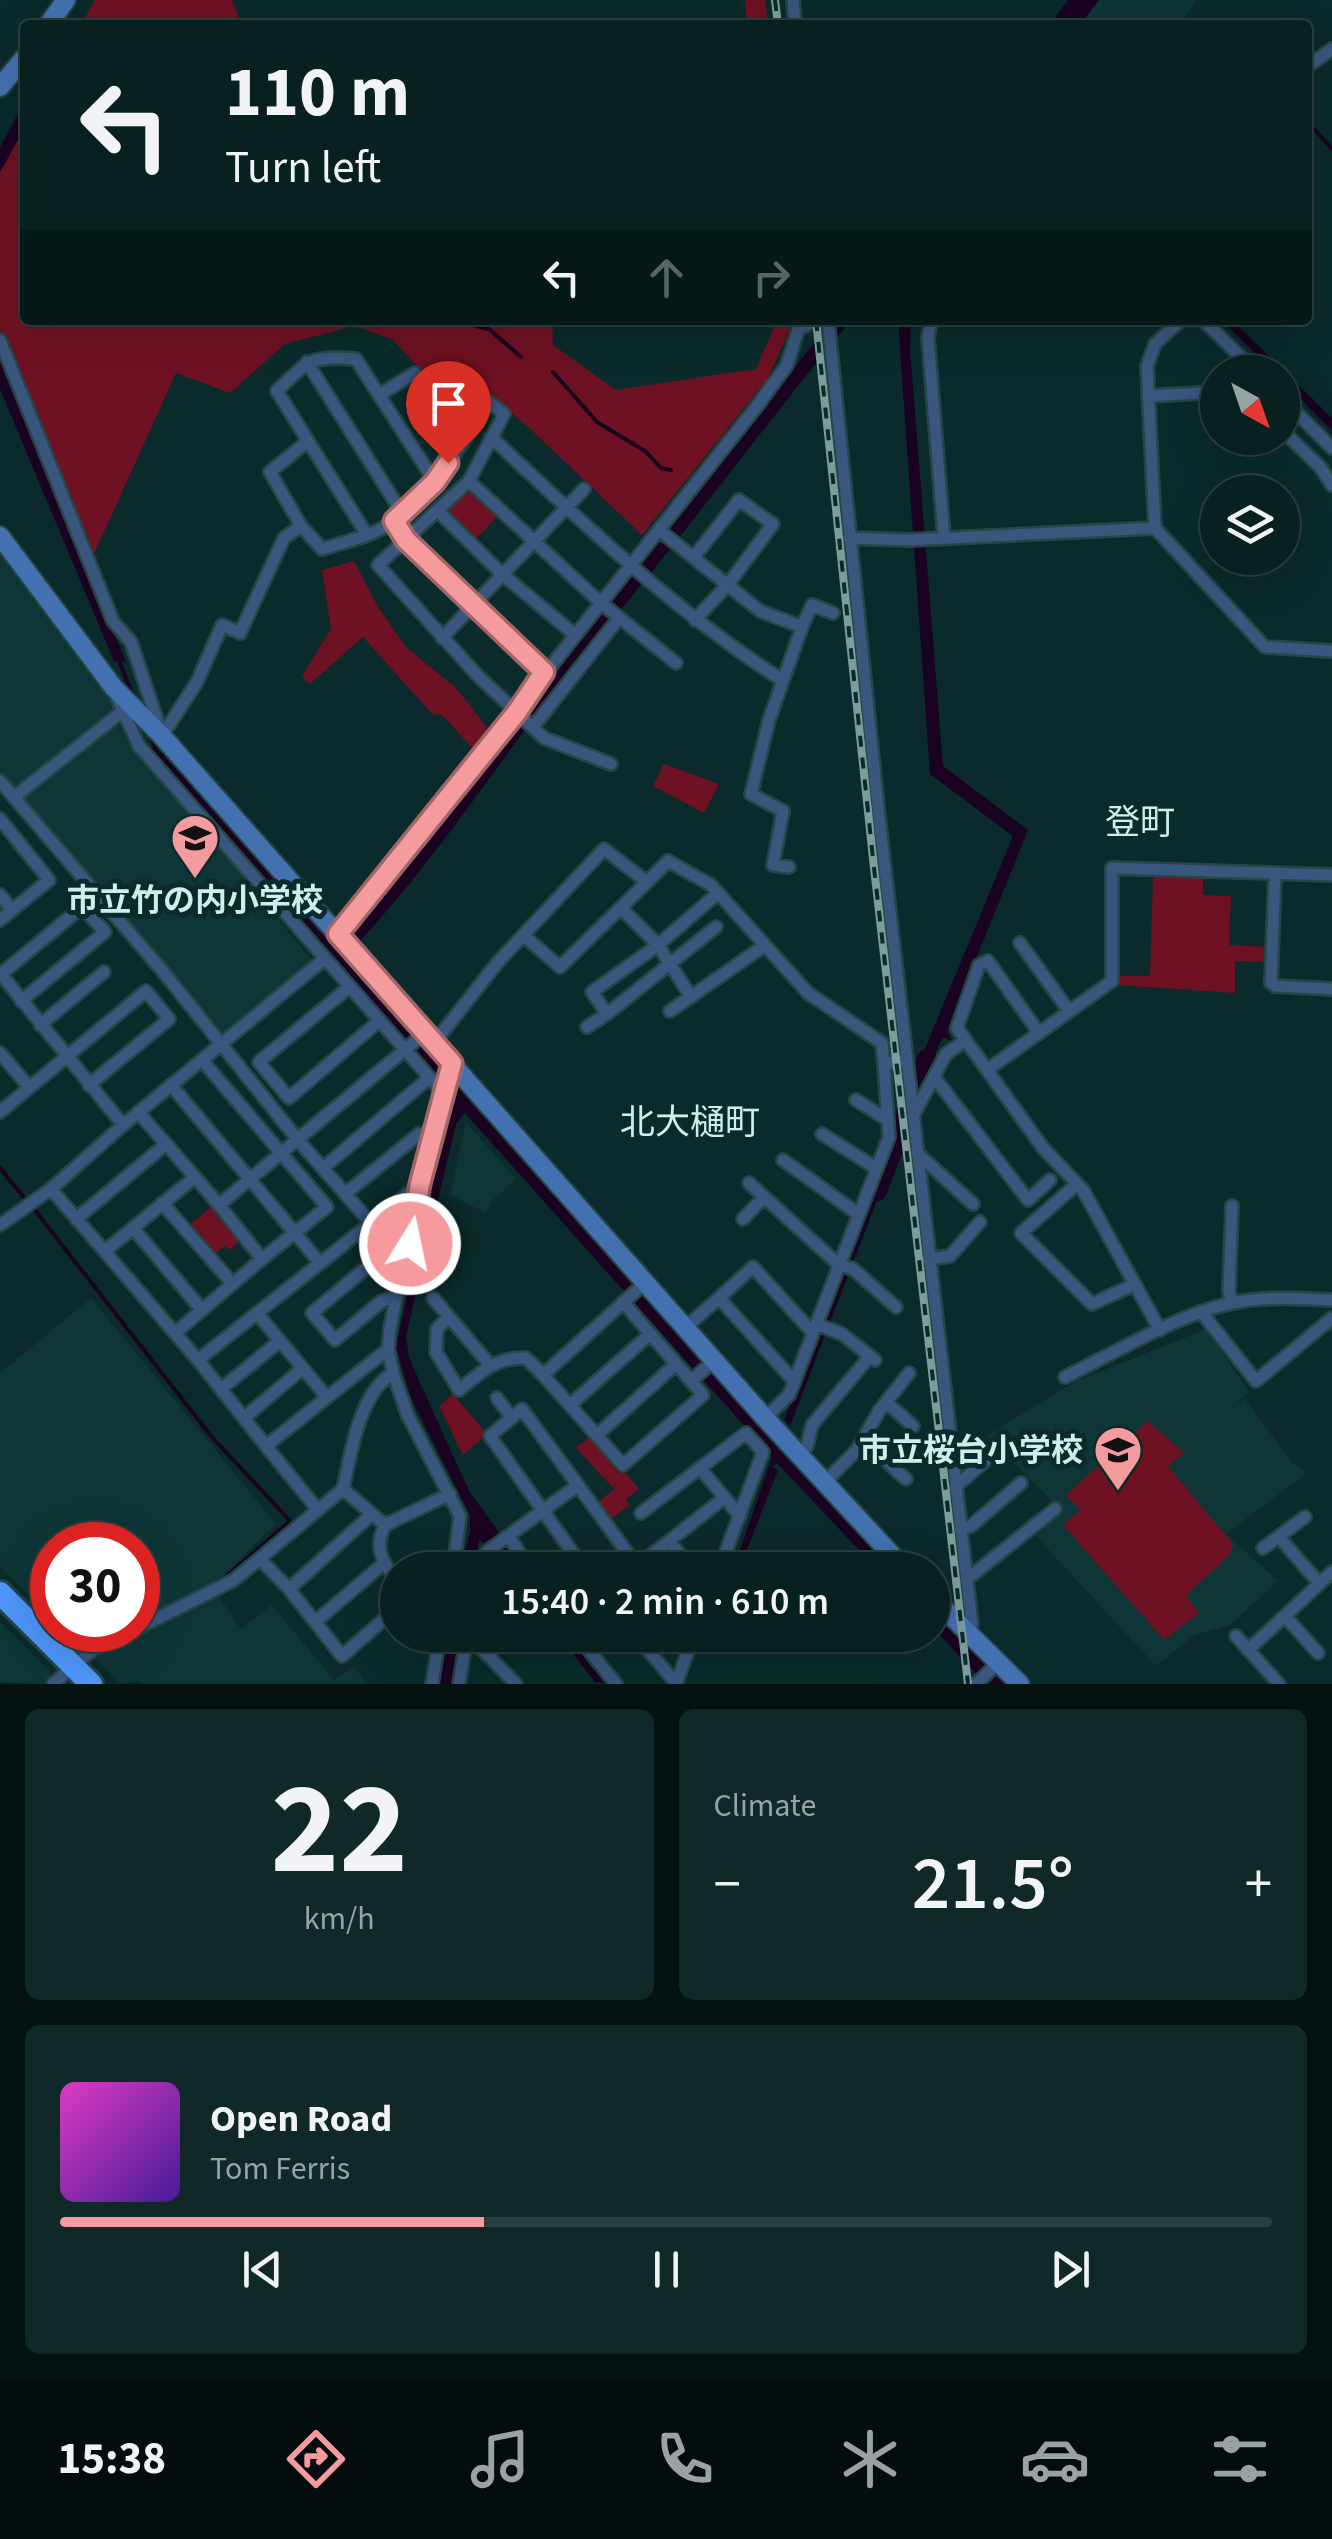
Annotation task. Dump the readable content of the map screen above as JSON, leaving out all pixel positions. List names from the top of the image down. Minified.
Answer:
{"districts":["登町","北大樋町"],"places":{"school or university":["市立竹の内小学校","市立桜台小学校"]},"north":"bottom right","page":{"turn":["110 m","Turn left"],"limit":"30","trip":"15:40 · 2 min · 610 m","tile":[["22","km/h"],"Climate"],"heat":["−","21.5°","+"],"song":["Open Road","Tom Ferris"],"tabs":"15:38"}}
